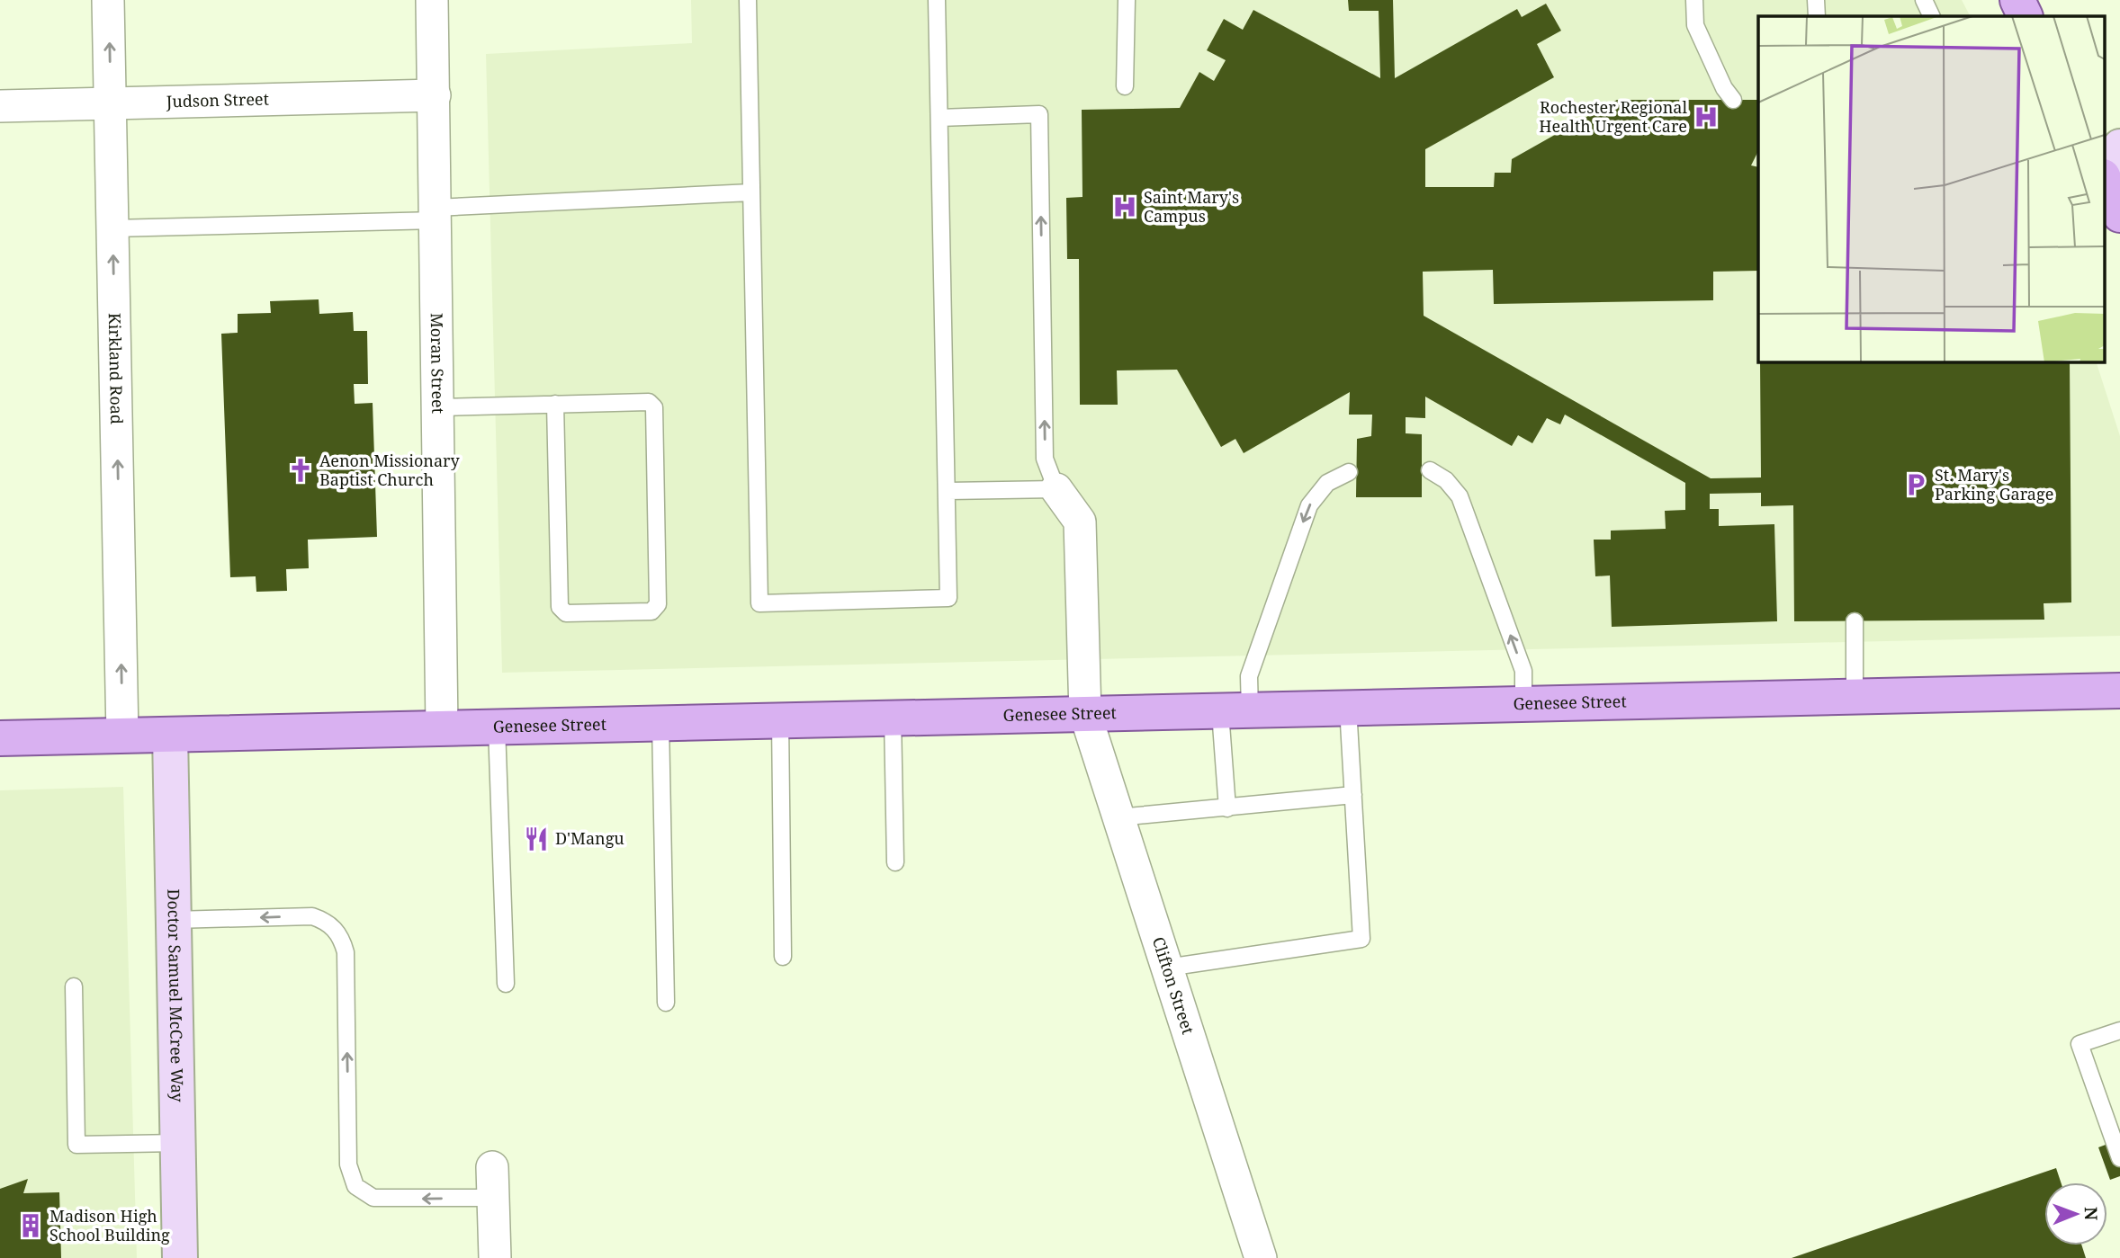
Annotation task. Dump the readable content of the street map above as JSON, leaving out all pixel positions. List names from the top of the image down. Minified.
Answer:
{"streets":{"main road":["Genesee Street"],"street":["Judson Street","Moran Street","Kirkland Road","Clifton Street","Doctor Samuel McCree Way"]},"crossings":[["Judson Street","Moran Street"],["Judson Street","Kirkland Road"],["Moran Street","Genesee Street"],["Kirkland Road","Genesee Street"],["Genesee Street","Clifton Street"],["Genesee Street","Doctor Samuel McCree Way"]],"one_way":["Kirkland Road"],"places":{"hospital":["Rochester Regional Health Urgent Care","Saint Mary's Campus"],"church":["Aenon Missionary Baptist Church"],"parking":["St. Mary's Parking Garage"],"restaurant":["D'Mangu"],"building":["Madison High School Building"]},"north":"right"}
